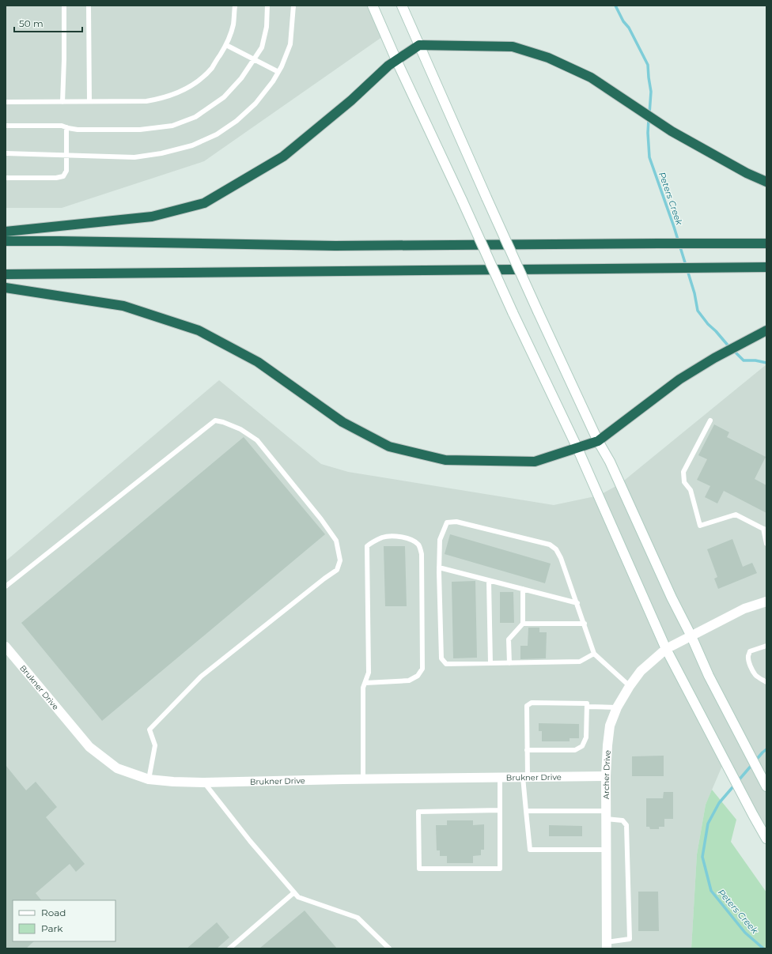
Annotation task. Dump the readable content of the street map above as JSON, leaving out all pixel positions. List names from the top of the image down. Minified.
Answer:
{"streets":{"main road":["Brukner Drive","Archer Drive"]},"crossings":[["Brukner Drive","Archer Drive"]],"water":["Peters Creek"],"legend":["Road","Park"],"scale_bar":"50 m"}
